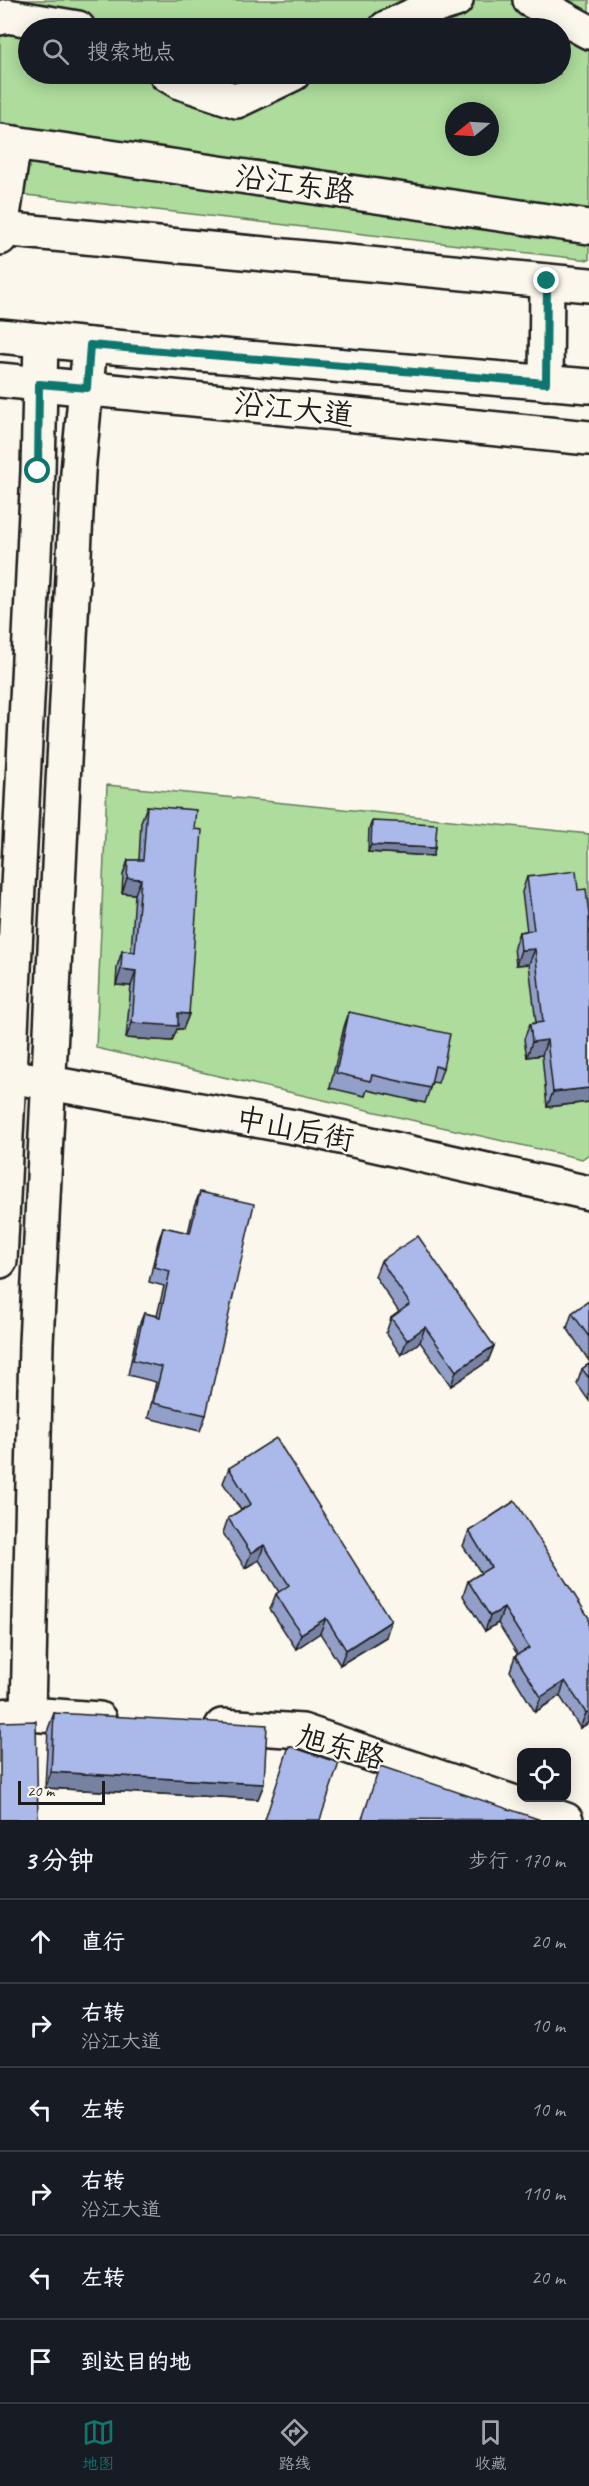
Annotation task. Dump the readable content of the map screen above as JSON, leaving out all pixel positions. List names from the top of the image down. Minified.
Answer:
{"streets":{"street":["沿江东路","沿江大道","中山后街","旭东路"]},"scale_bar":"20 m","north":"left","page":{"search":"搜索地点","scale":"20 m","heading":["3 分钟","步行 · 170 m"],"list":[["直行","20 m"],["右转","沿江大道","10 m"],["左转","10 m"],["右转","沿江大道","110 m"],["左转","20 m"],"到达目的地"],"nav":["地图","路线","收藏"]}}
